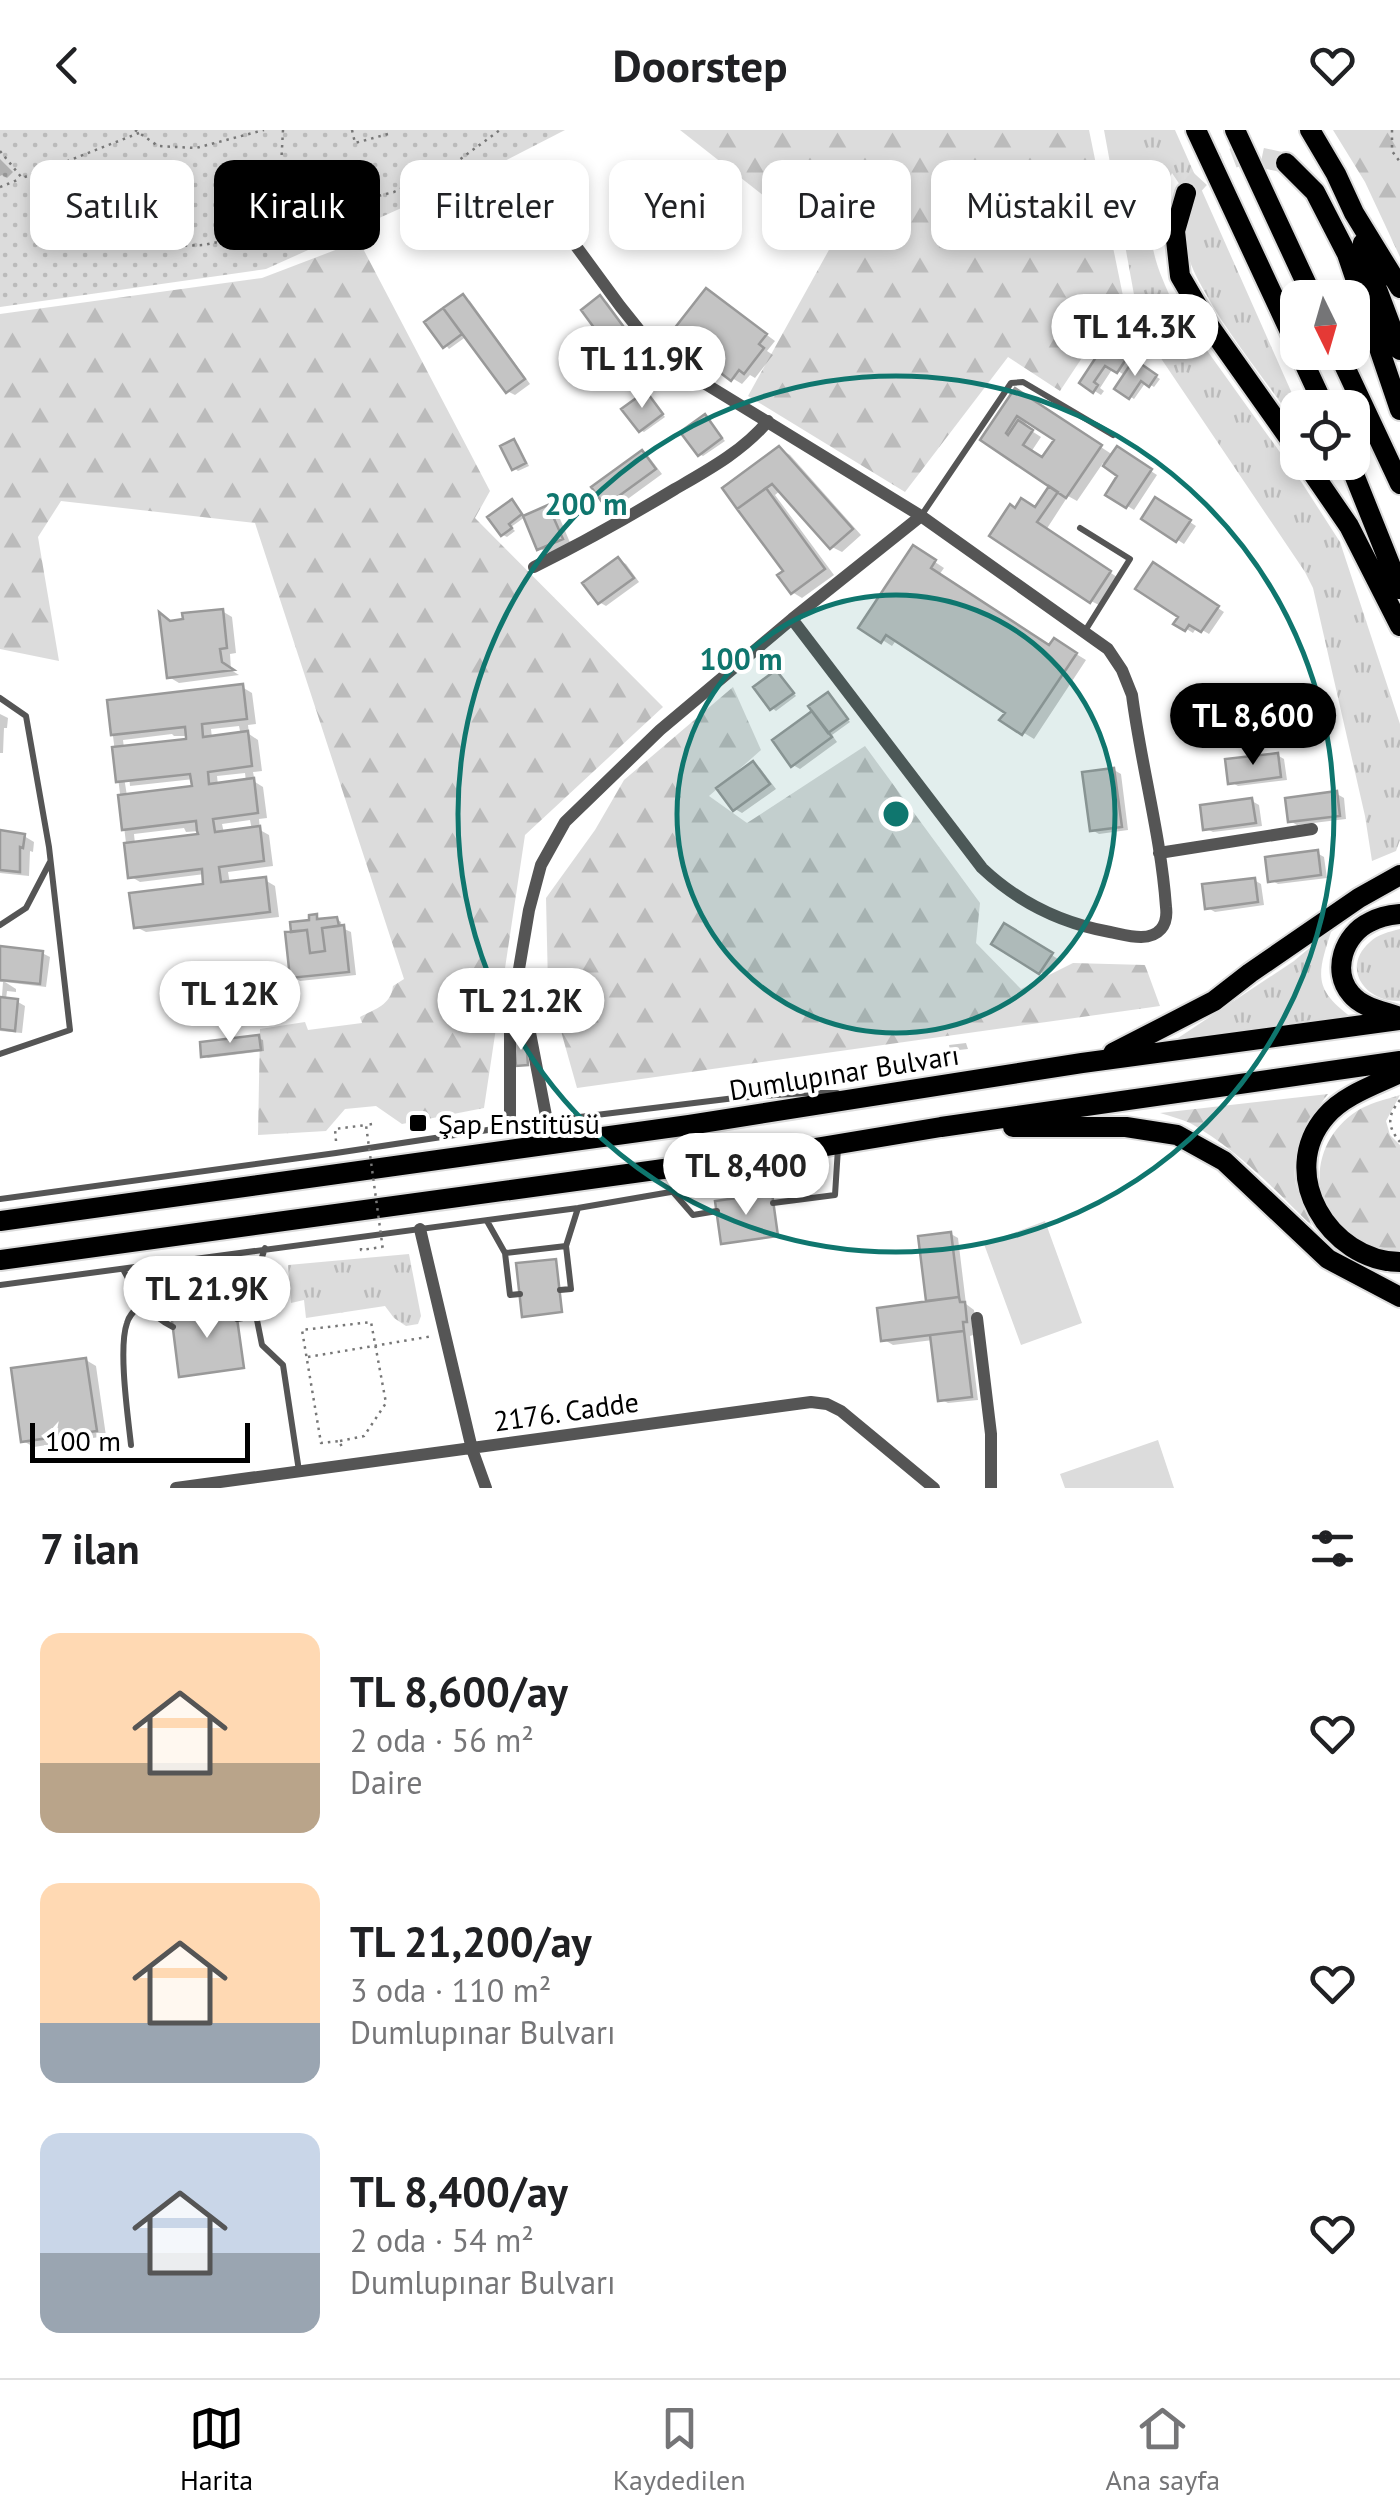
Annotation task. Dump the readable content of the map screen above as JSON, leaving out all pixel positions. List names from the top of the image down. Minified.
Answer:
{"streets":{"main road":["Dumlupınar Bulvarı"],"street":["2176. Cadde"]},"places":{"transit":["Şap Enstitüsü"]},"scale_bar":"100 m","north":"bottom","page":{"header":"Doorstep","chip":["Satılık","Kiralık","Filtreler","Yeni","Daire","Müstakil ev"],"price":["TL 14.3K","TL 11.9K","TL 8,600","TL 12K","TL 21.2K","TL 8,400","TL 21.9K"],"scale":"100 m","heading":"7 ilan","list":[{"name":"TL 8,600/ay","note":"2 oda · 56 m² · Daire"},{"name":"TL 21,200/ay","note":"3 oda · 110 m² · Dumlupınar Bulvarı"},{"name":"TL 8,400/ay","note":"2 oda · 54 m² · Dumlupınar Bulvarı"}],"tabs":["Harita","Kaydedilen","Ana sayfa"]},"rings":["200 m","100 m"]}
